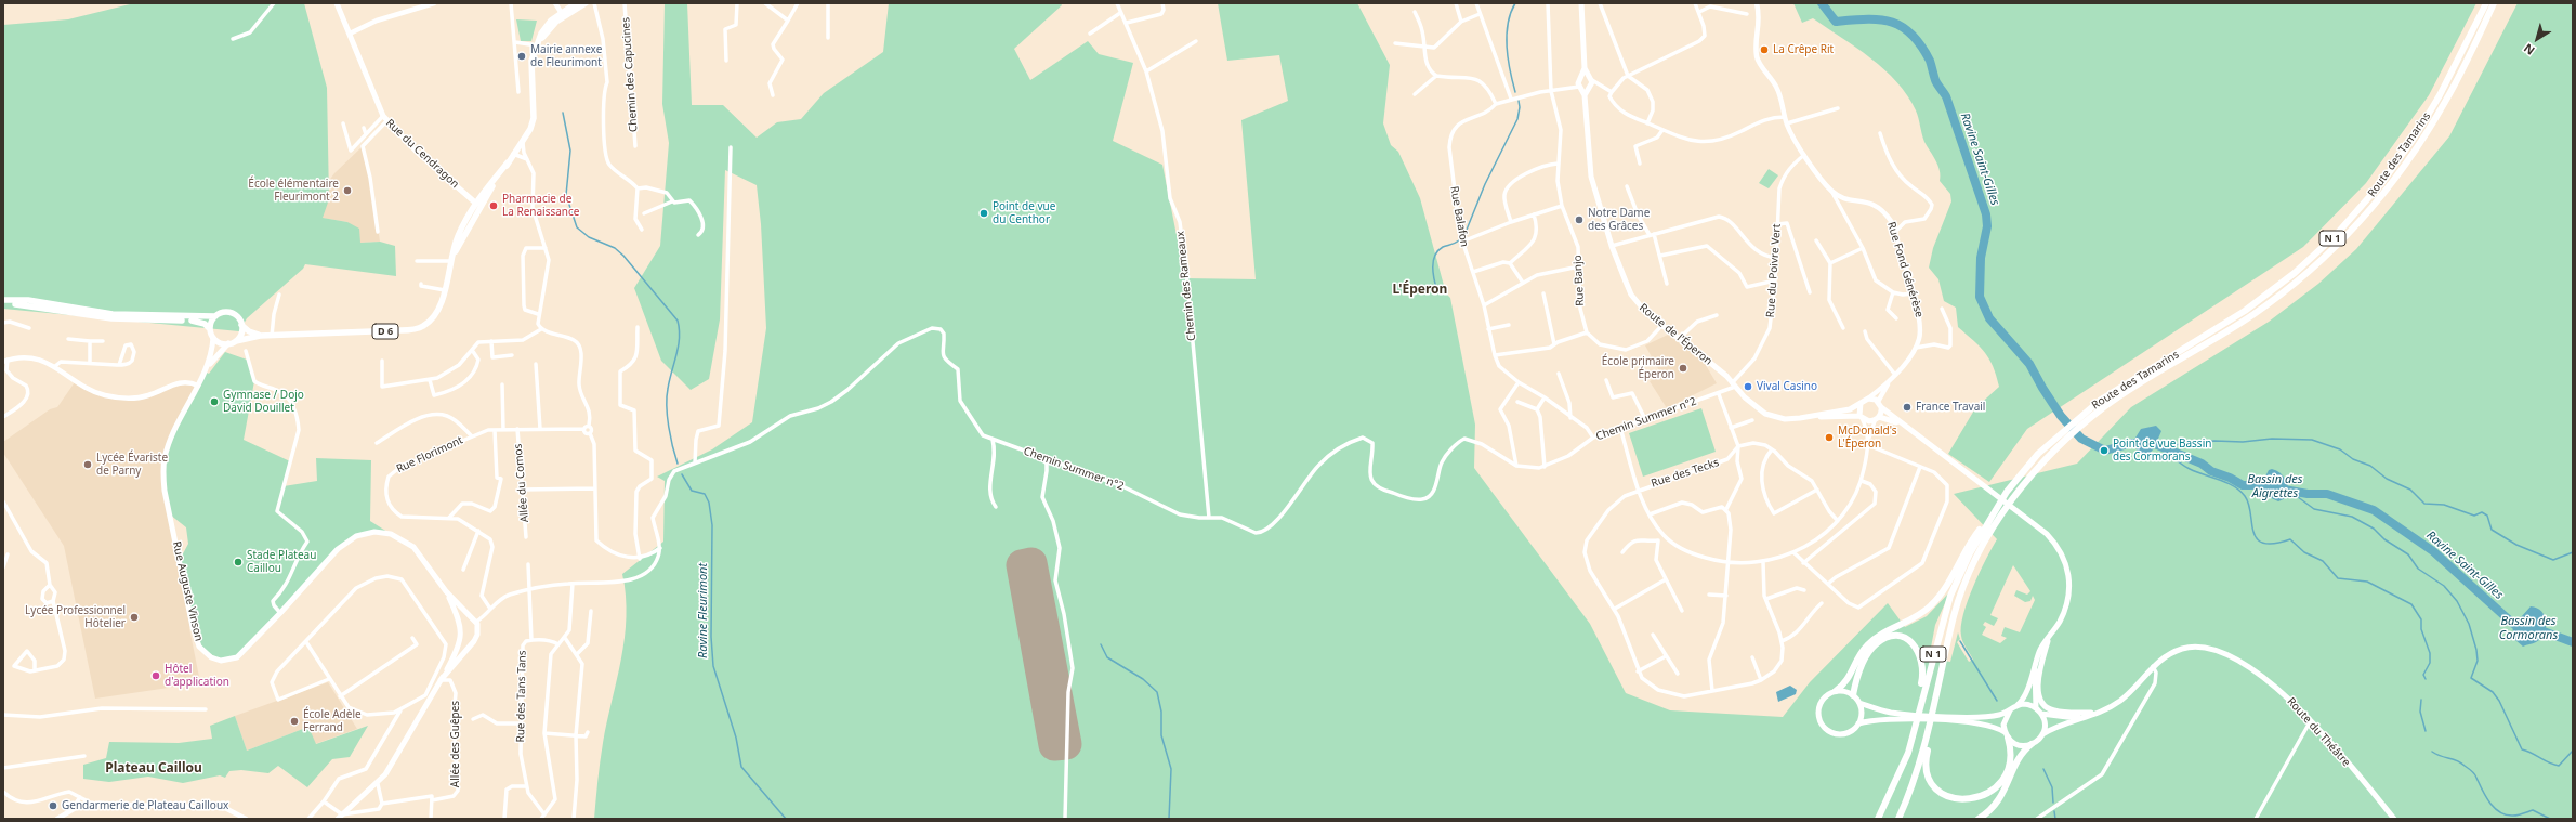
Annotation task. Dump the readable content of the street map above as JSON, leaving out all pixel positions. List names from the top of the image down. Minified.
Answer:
{"streets":{"highway":["Route des Tamarins","N 1"],"main road":["Rue du Cendragon","D 6","Route de l'Éperon","Rue Auguste Vinson","Route du Théâtre"],"street":["Chemin des Capucines","Rue Balafon","Rue Fond Générèse","Rue du Poivre Vert","Rue Banjo","Chemin des Rameaux","Chemin Summer n°2","Rue Florimont","Rue des Tecks","Allée du Comos","Rue des Tans Tans","Allée des Guêpes"]},"crossings":[["Rue du Cendragon","D 6"],["Rue Balafon","Rue Banjo"],["Rue Balafon","Route de l'Éperon"],["Rue Balafon","Chemin Summer n°2"],["Rue Fond Générèse","Rue du Poivre Vert"],["Rue Fond Générèse","Route de l'Éperon"],["Rue du Poivre Vert","Route de l'Éperon"],["Rue du Poivre Vert","Chemin Summer n°2"],["Chemin des Rameaux","Chemin Summer n°2"],["D 6","Rue Auguste Vinson"],["Route de l'Éperon","Chemin Summer n°2"],["Chemin Summer n°2","Rue des Tecks"],["Rue Florimont","Allée du Comos"],["Rue Auguste Vinson","Allée des Guêpes"]],"districts":["L'Éperon","Plateau Caillou"],"water":["Ravine Saint-Gilles","Bassin des Aigrettes","Ravine Fleurimont","Bassin des Cormorans"],"places":["La Crêpe Rit","Mairie annexe de Fleurimont","École élémentaire Fleurimont 2","Pharmacie de La Renaissance","Point de vue du Centhor","Notre Dame des Grâces","École primaire Éperon","Vival Casino","Gymnase / Dojo David Douillet","France Travail","McDonald's L'Éperon","Point de vue Bassin des Cormorans","Lycée Évariste de Parny","Stade Plateau Caillou","Lycée Professionnel Hôtelier","Hôtel d'application","École Adèle Ferrand","Gendarmerie de Plateau Cailloux"],"north":"bottom left"}
